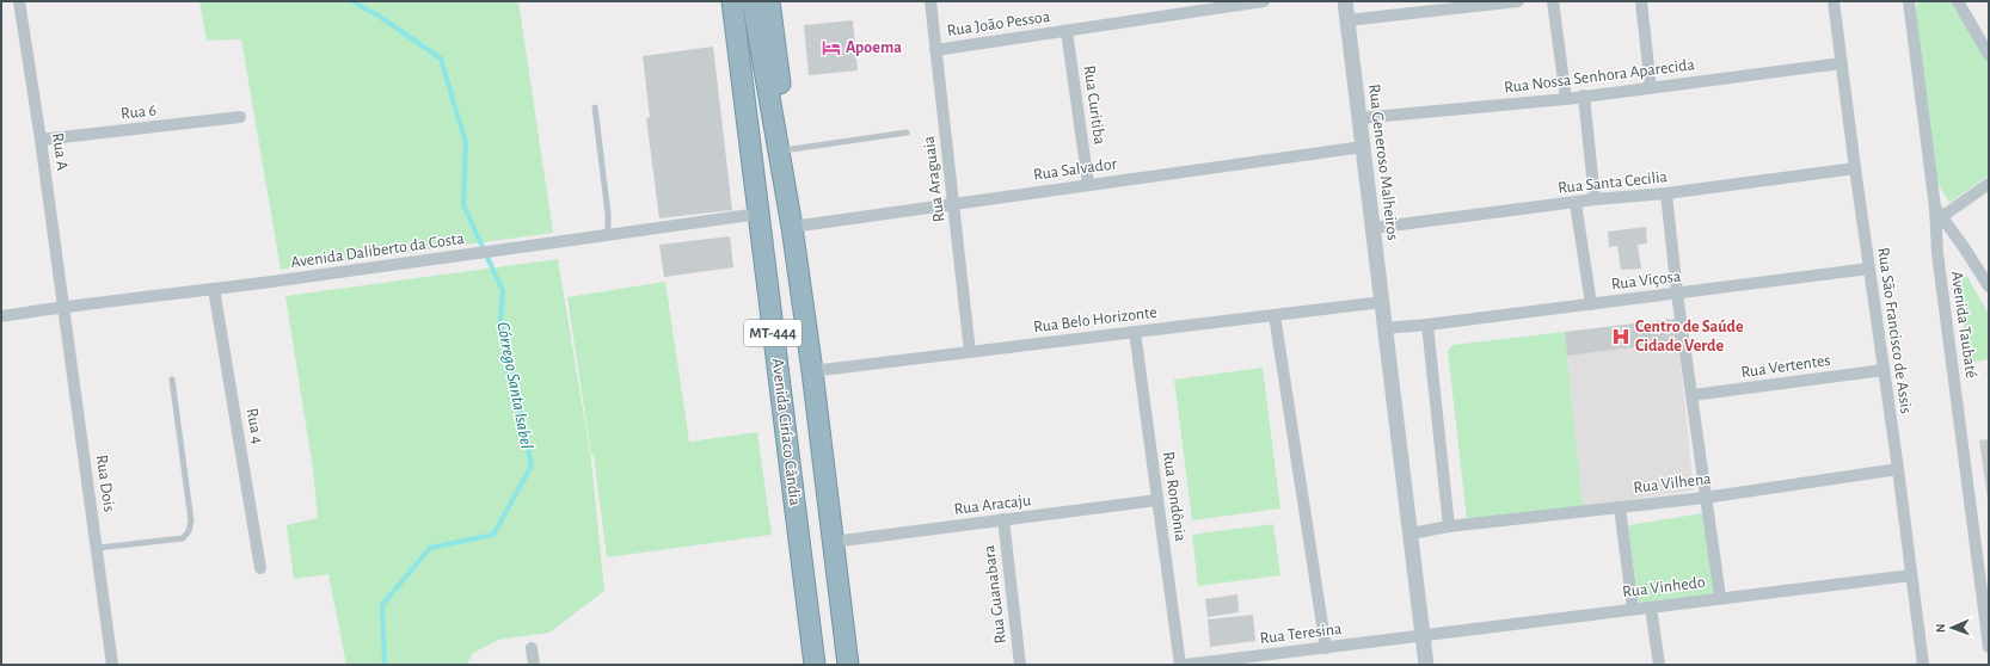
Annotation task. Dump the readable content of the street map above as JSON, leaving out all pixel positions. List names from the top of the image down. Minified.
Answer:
{"streets":{"highway":["MT-444","Avenida Ciríaco Cândia"],"street":["Rua João Pessoa","Rua Nossa Senhora Aparecida","Rua Curitiba","Rua 6","Rua A","Rua Generoso Malheiros","Rua Salvador","Rua Araguaia","Rua Santa Cecilia","Avenida Daliberto da Costa","Rua Viçosa","Rua Belo Horizonte","Avenida Taubaté","Rua São Francisco de Assis","Rua Vertentes","Rua 4","Rua Dois","Rua Vilhena","Rua Rondônia","Rua Aracaju","Rua Vinhedo","Rua Guanabara","Rua Teresina"]},"crossings":[["Rua João Pessoa","Rua Curitiba"],["Rua João Pessoa","Rua Araguaia"],["Rua Nossa Senhora Aparecida","Rua Generoso Malheiros"],["Rua Nossa Senhora Aparecida","Rua São Francisco de Assis"],["Rua Curitiba","Rua Salvador"],["Rua 6","Rua A"],["Rua A","Avenida Daliberto da Costa"],["Rua A","Rua Dois"],["Rua Generoso Malheiros","Rua Salvador"],["Rua Generoso Malheiros","Rua Santa Cecilia"],["Rua Generoso Malheiros","Rua Belo Horizonte"],["Rua Generoso Malheiros","Rua Vinhedo"],["Rua Generoso Malheiros","Rua Teresina"],["Rua Salvador","Rua Araguaia"],["Rua Salvador","Avenida Ciríaco Cândia"],["Rua Araguaia","Rua Belo Horizonte"],["Rua Santa Cecilia","Rua São Francisco de Assis"],["Avenida Daliberto da Costa","Rua 4"],["Avenida Daliberto da Costa","Avenida Ciríaco Cândia"],["Avenida Daliberto da Costa","Rua Dois"],["Rua Viçosa","Rua São Francisco de Assis"],["Rua Belo Horizonte","Avenida Ciríaco Cândia"],["Rua Belo Horizonte","Rua Rondônia"],["Rua São Francisco de Assis","Rua Vertentes"],["Rua São Francisco de Assis","Rua Vilhena"],["Rua São Francisco de Assis","Rua Vinhedo"],["MT-444","Avenida Ciríaco Cândia"],["Avenida Ciríaco Cândia","Rua Aracaju"],["Rua Rondônia","Rua Aracaju"],["Rua Rondônia","Rua Teresina"],["Rua Aracaju","Rua Guanabara"],["Rua Vinhedo","Rua Teresina"]],"water":["Córrego Santa Isabel"],"places":{"hotel":["Apoema"],"hospital":["Centro de Saúde Cidade Verde"]},"north":"left"}
